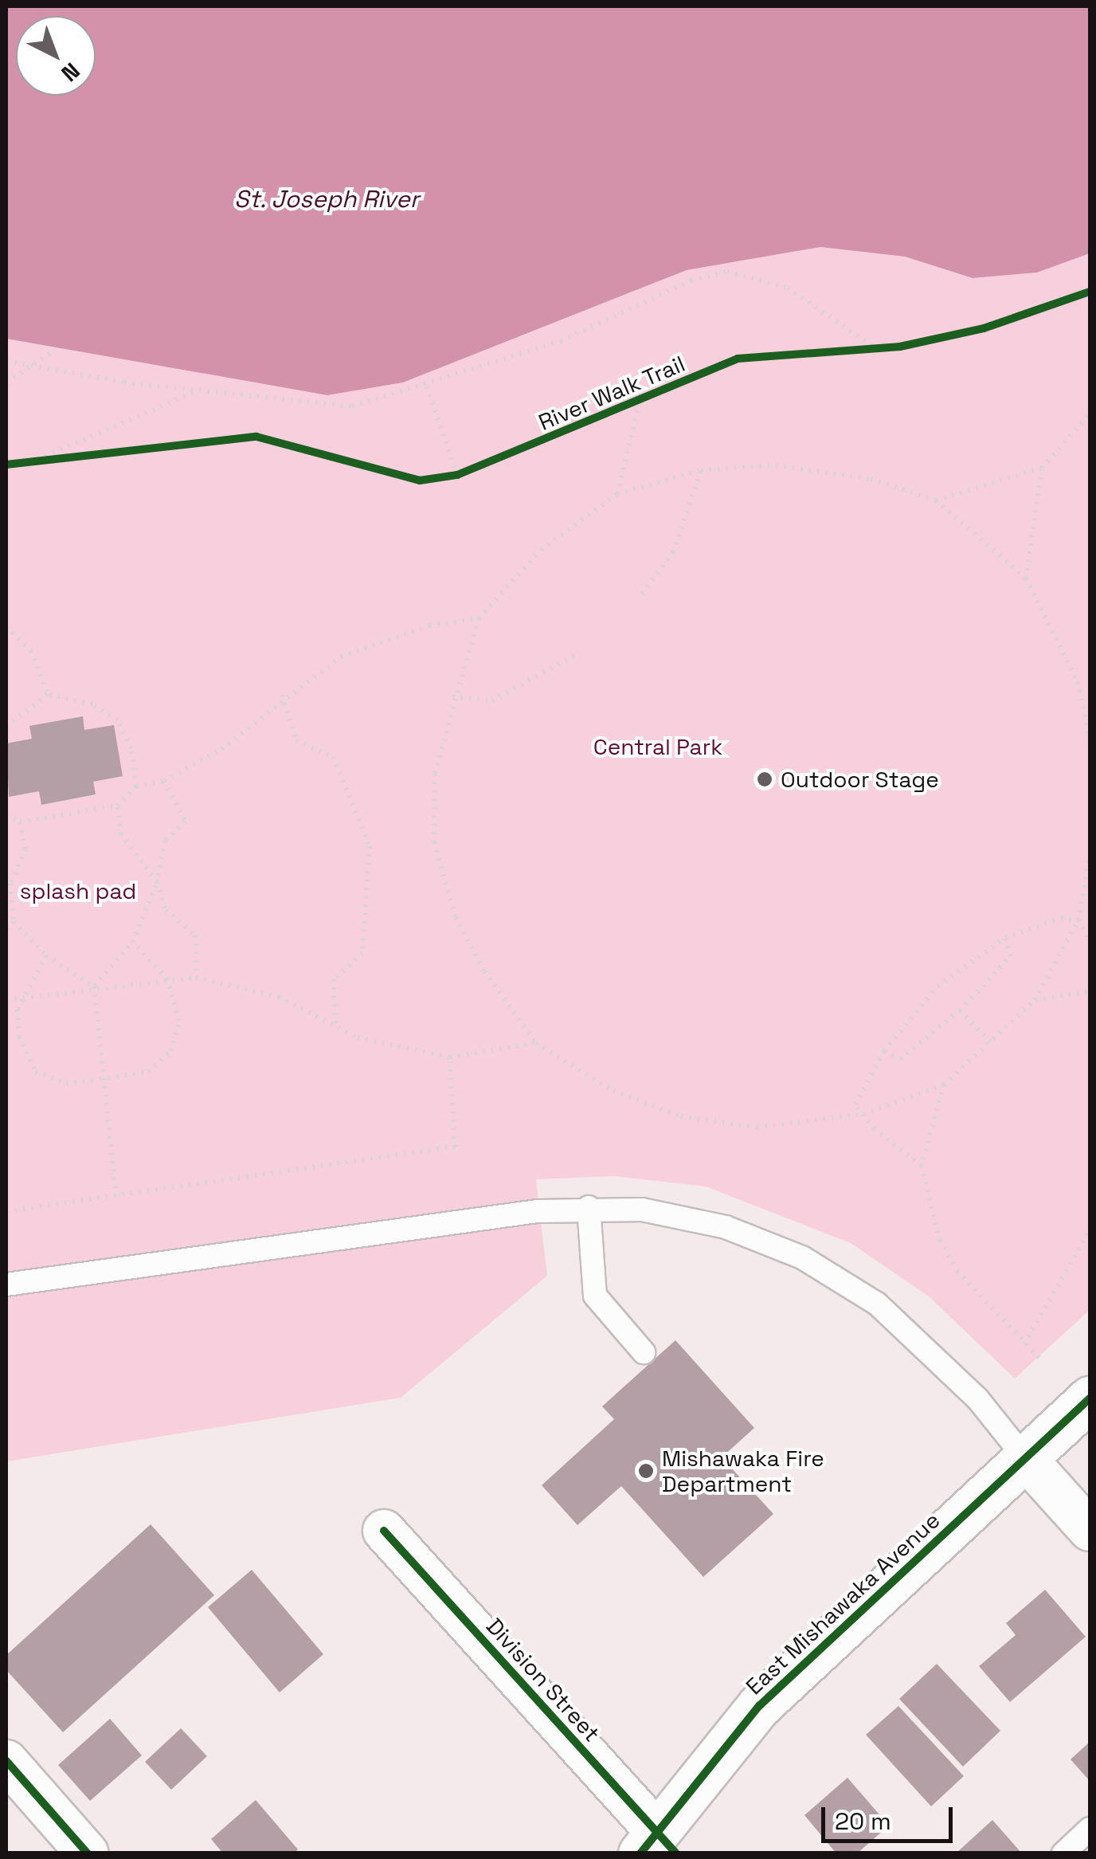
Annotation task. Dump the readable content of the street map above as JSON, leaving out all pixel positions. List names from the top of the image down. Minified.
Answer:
{"streets":{"street":["East Mishawaka Avenue","Division Street"],"cycle path":["River Walk Trail"]},"crossings":[["East Mishawaka Avenue","Division Street"]],"water":["St. Joseph River"],"parks":["Central Park","splash pad"],"places":["Outdoor Stage","Mishawaka Fire Department"],"scale_bar":"20 m","north":"bottom right"}
